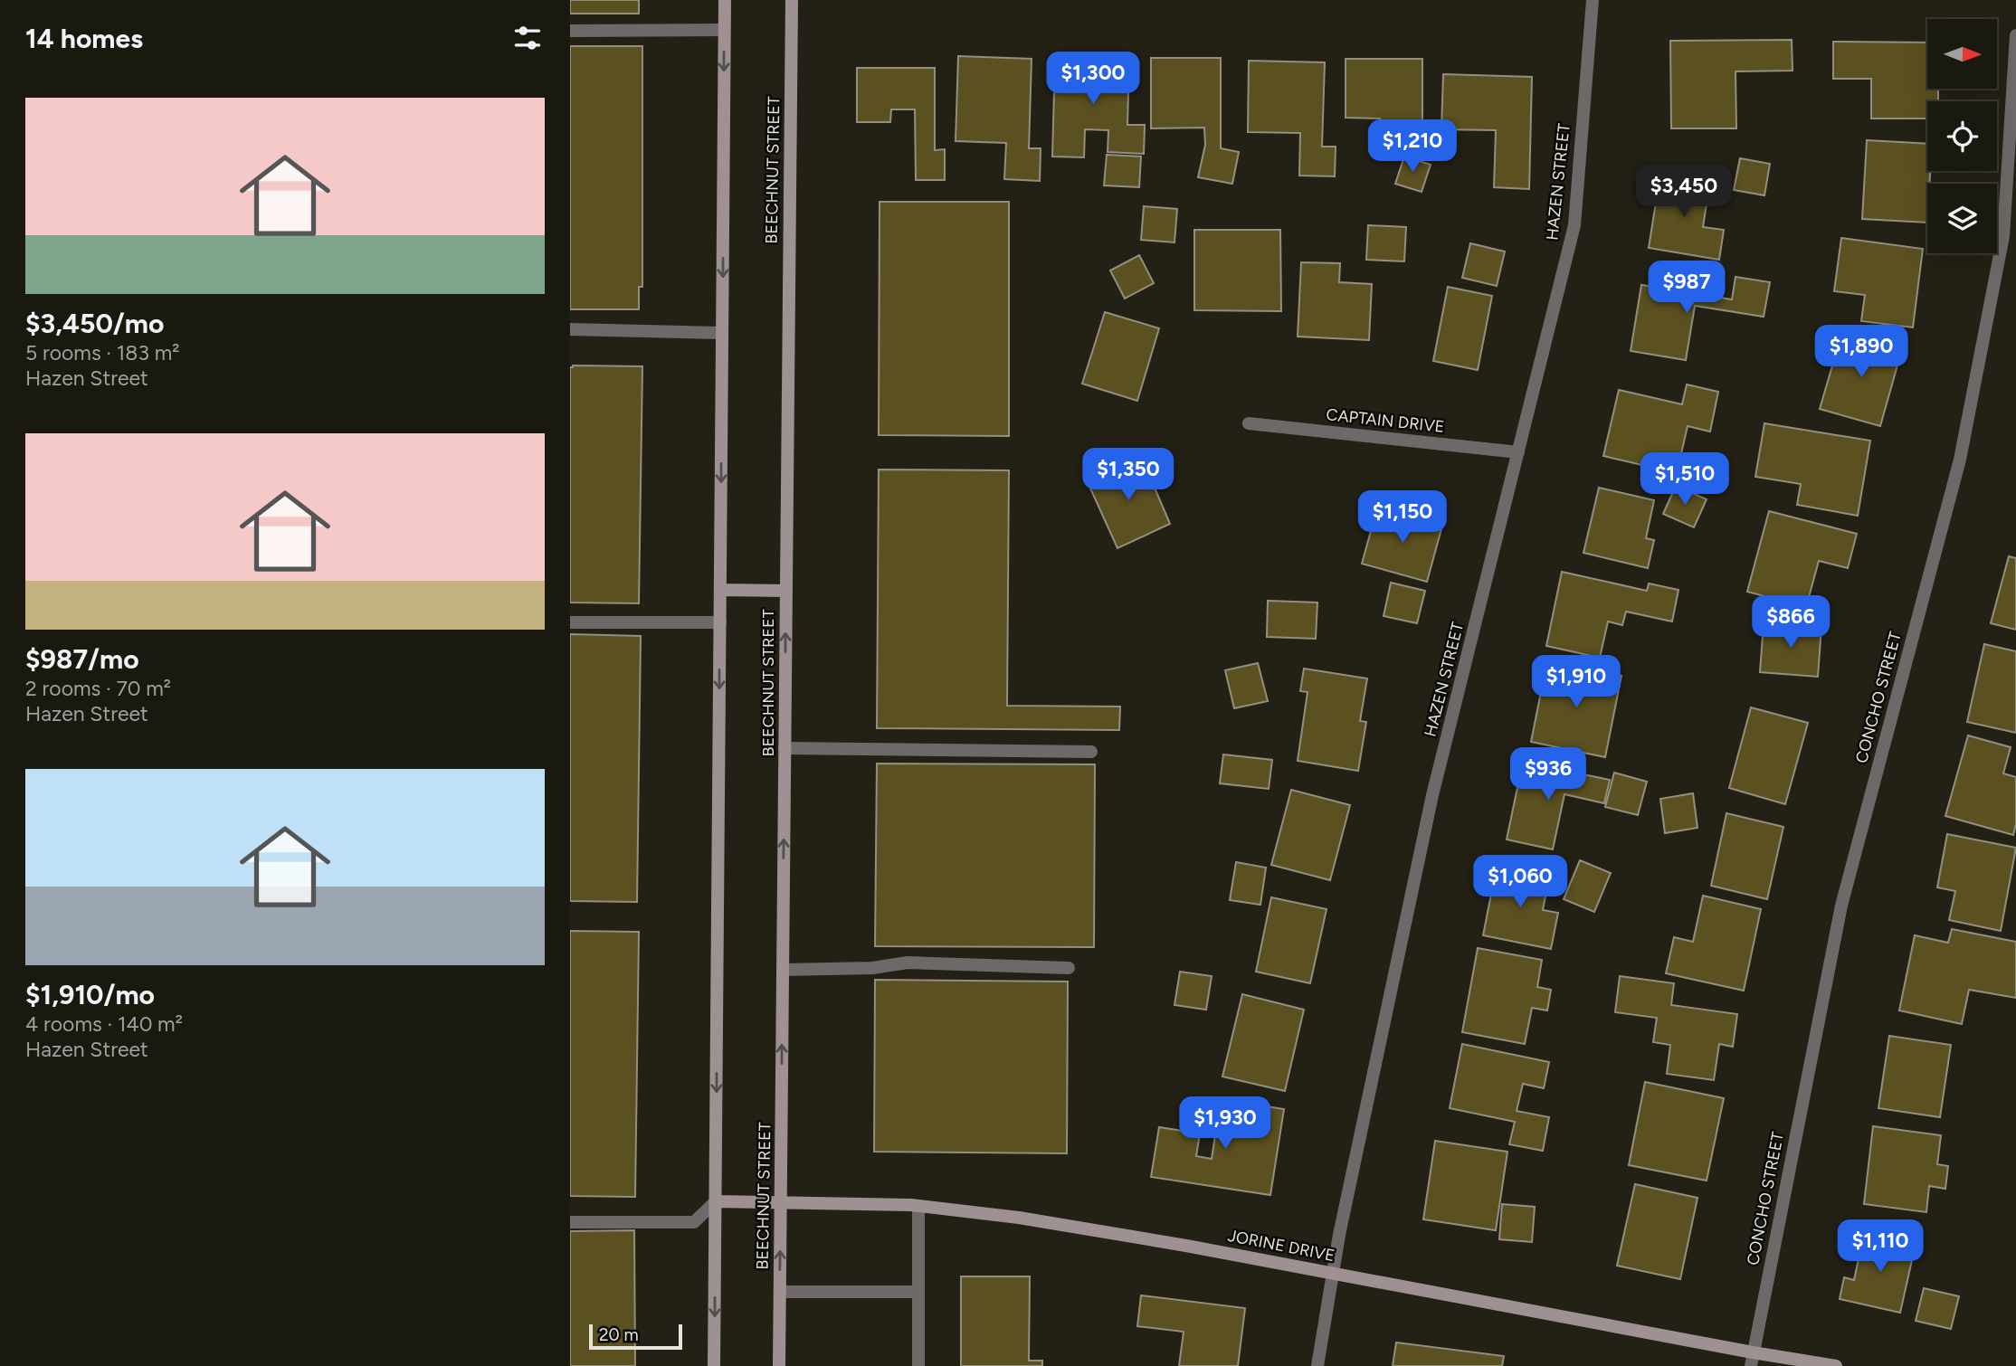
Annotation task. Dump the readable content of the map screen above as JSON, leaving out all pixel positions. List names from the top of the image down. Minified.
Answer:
{"streets":{"main road":["BEECHNUT STREET","JORINE DRIVE"],"street":["HAZEN STREET","CAPTAIN DRIVE","CONCHO STREET"]},"crossings":[["BEECHNUT STREET","JORINE DRIVE"],["HAZEN STREET","CAPTAIN DRIVE"],["HAZEN STREET","JORINE DRIVE"],["CONCHO STREET","JORINE DRIVE"]],"scale_bar":"20 m","north":"right","page":{"heading":"14 homes","price":["$1,300","$1,210","$3,450","$987","$1,890","$1,350","$1,510","$1,150","$866","$1,910","$936","$1,060","$1,930","$1,110"],"list":[{"name":"$3,450/mo","note":"5 rooms · 183 m² · Hazen Street"},{"name":"$987/mo","note":"2 rooms · 70 m² · Hazen Street"},{"name":"$1,910/mo","note":"4 rooms · 140 m² · Hazen Street"}],"scale":"20 m"}}
